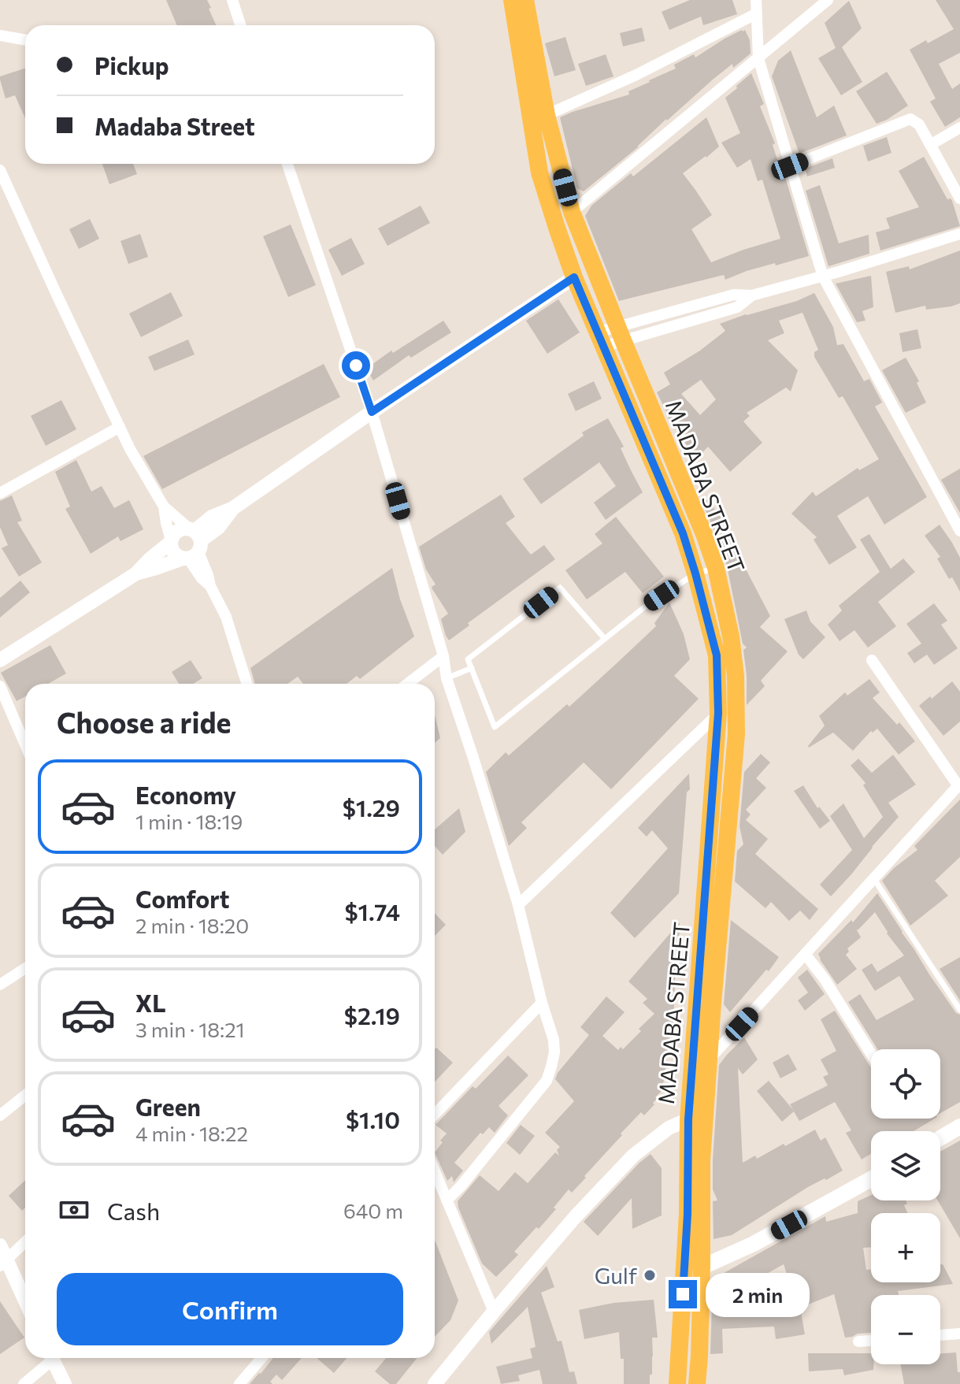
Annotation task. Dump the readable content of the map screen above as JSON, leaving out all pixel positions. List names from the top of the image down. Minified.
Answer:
{"streets":{"main road":["MADABA STREET"]},"places":["Gulf"],"page":{"banner":["Pickup","Madaba Street"],"heading":"Choose a ride","list":[{"name":"Economy","note":"1 min · 18:19","value":"$1.29"},{"name":"Comfort","note":"2 min · 18:20","value":"$1.74"},{"name":"XL","note":"3 min · 18:21","value":"$2.19"},{"name":"Green","note":"4 min · 18:22","value":"$1.10"}],"map_buttons":["+","−"],"pay":["Cash","640 m"],"buttons":"Confirm","bubble":"2 min"}}
